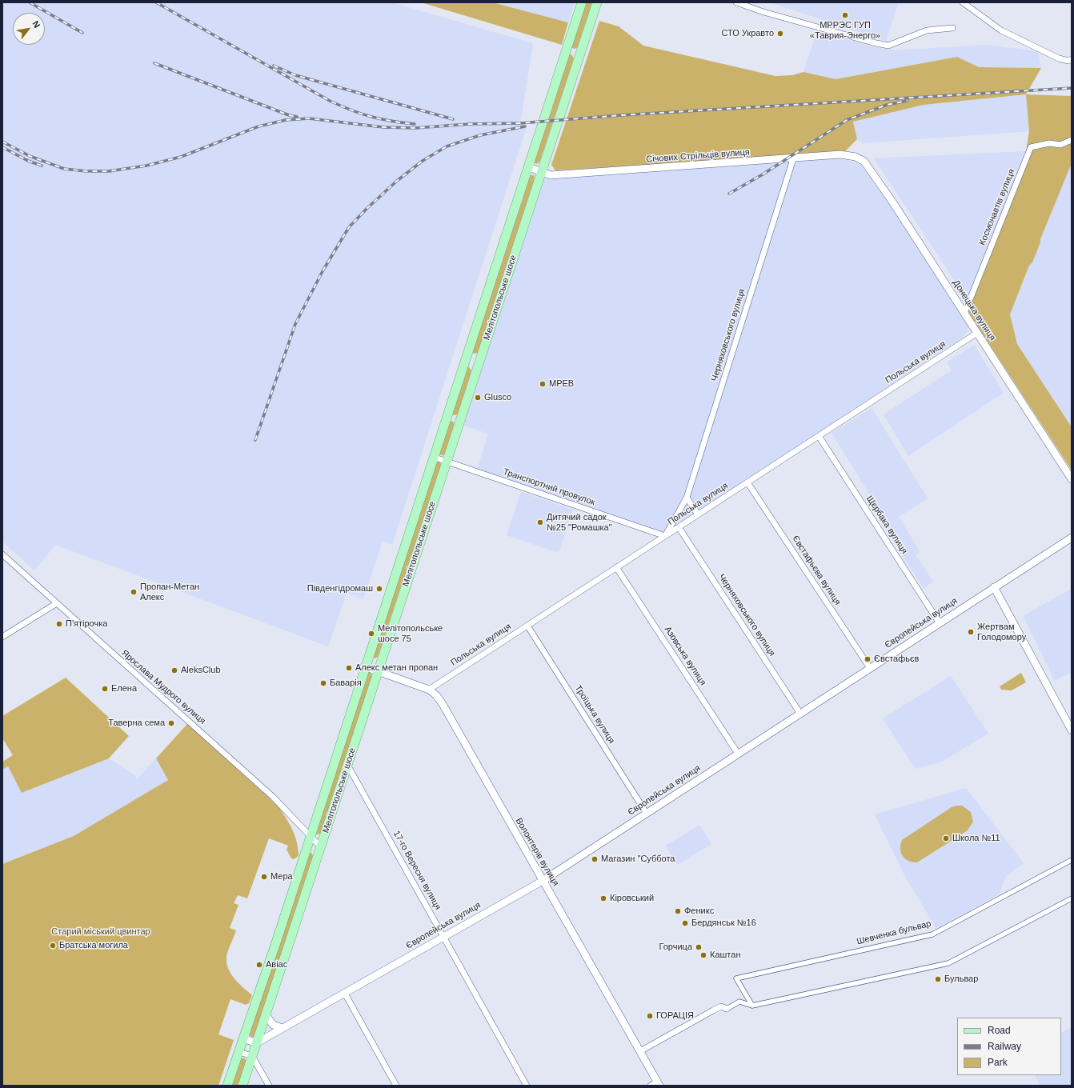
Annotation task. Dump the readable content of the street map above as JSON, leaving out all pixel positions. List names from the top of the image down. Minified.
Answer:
{"streets":{"main road":["Мелітопольське шосе"],"street":["Січових Стрільців вулиця","Космонавтів вулиця","Донецька вулиця","Черняховського вулиця","Польська вулиця","Транспортний провулок","Щєрбака вулиця","Євстафьєва вулиця","Європейська вулиця","Азовська вулиця","Ярослава Мудрого вулиця","Троїцька вулиця","Волонтерів вулиця","17-го Вересня вулиця","Шевченка бульвар"]},"crossings":[["Січових Стрільців вулиця","Мелітопольське шосе"],["Січових Стрільців вулиця","Донецька вулиця"],["Січових Стрільців вулиця","Черняховського вулиця"],["Космонавтів вулиця","Донецька вулиця"],["Мелітопольське шосе","Транспортний провулок"],["Мелітопольське шосе","Європейська вулиця"],["Мелітопольське шосе","Ярослава Мудрого вулиця"],["Мелітопольське шосе","Волонтерів вулиця"],["Мелітопольське шосе","17-го Вересня вулиця"],["Донецька вулиця","Польська вулиця"],["Черняховського вулиця","Польська вулиця"],["Черняховського вулиця","Транспортний провулок"],["Черняховського вулиця","Європейська вулиця"],["Польська вулиця","Транспортний провулок"],["Польська вулиця","Щєрбака вулиця"],["Польська вулиця","Євстафьєва вулиця"],["Польська вулиця","Азовська вулиця"],["Польська вулиця","Троїцька вулиця"],["Польська вулиця","Волонтерів вулиця"],["Щєрбака вулиця","Європейська вулиця"],["Євстафьєва вулиця","Європейська вулиця"],["Європейська вулиця","Азовська вулиця"],["Європейська вулиця","Троїцька вулиця"],["Європейська вулиця","Волонтерів вулиця"],["Європейська вулиця","17-го Вересня вулиця"]],"parks":["Старий міський цвинтар"],"places":["МРРЭС ГУП «Таврия-Энерго»","СТО Укравто","МРЕВ","Glusco","Дитячий садок №25 \"Ромашка\"","Південгідромаш","Пропан-Метан Алекс","П'ятірочка","Жертвам Голодомору","Мелітопольське шосе 75","Євстафьєв","Алекс метан пропан","AleksClub","Баварія","Елена","Таверна сема","Школа №11","Магазин \"Суббота","Мера","Кіровський","Феникс","Бердянськ №16","Братська могила","Горчица","Каштан","Авіас","Бульвар","ГОРАЦІЯ"],"legend":["Road","Railway","Park"],"north":"top right"}
